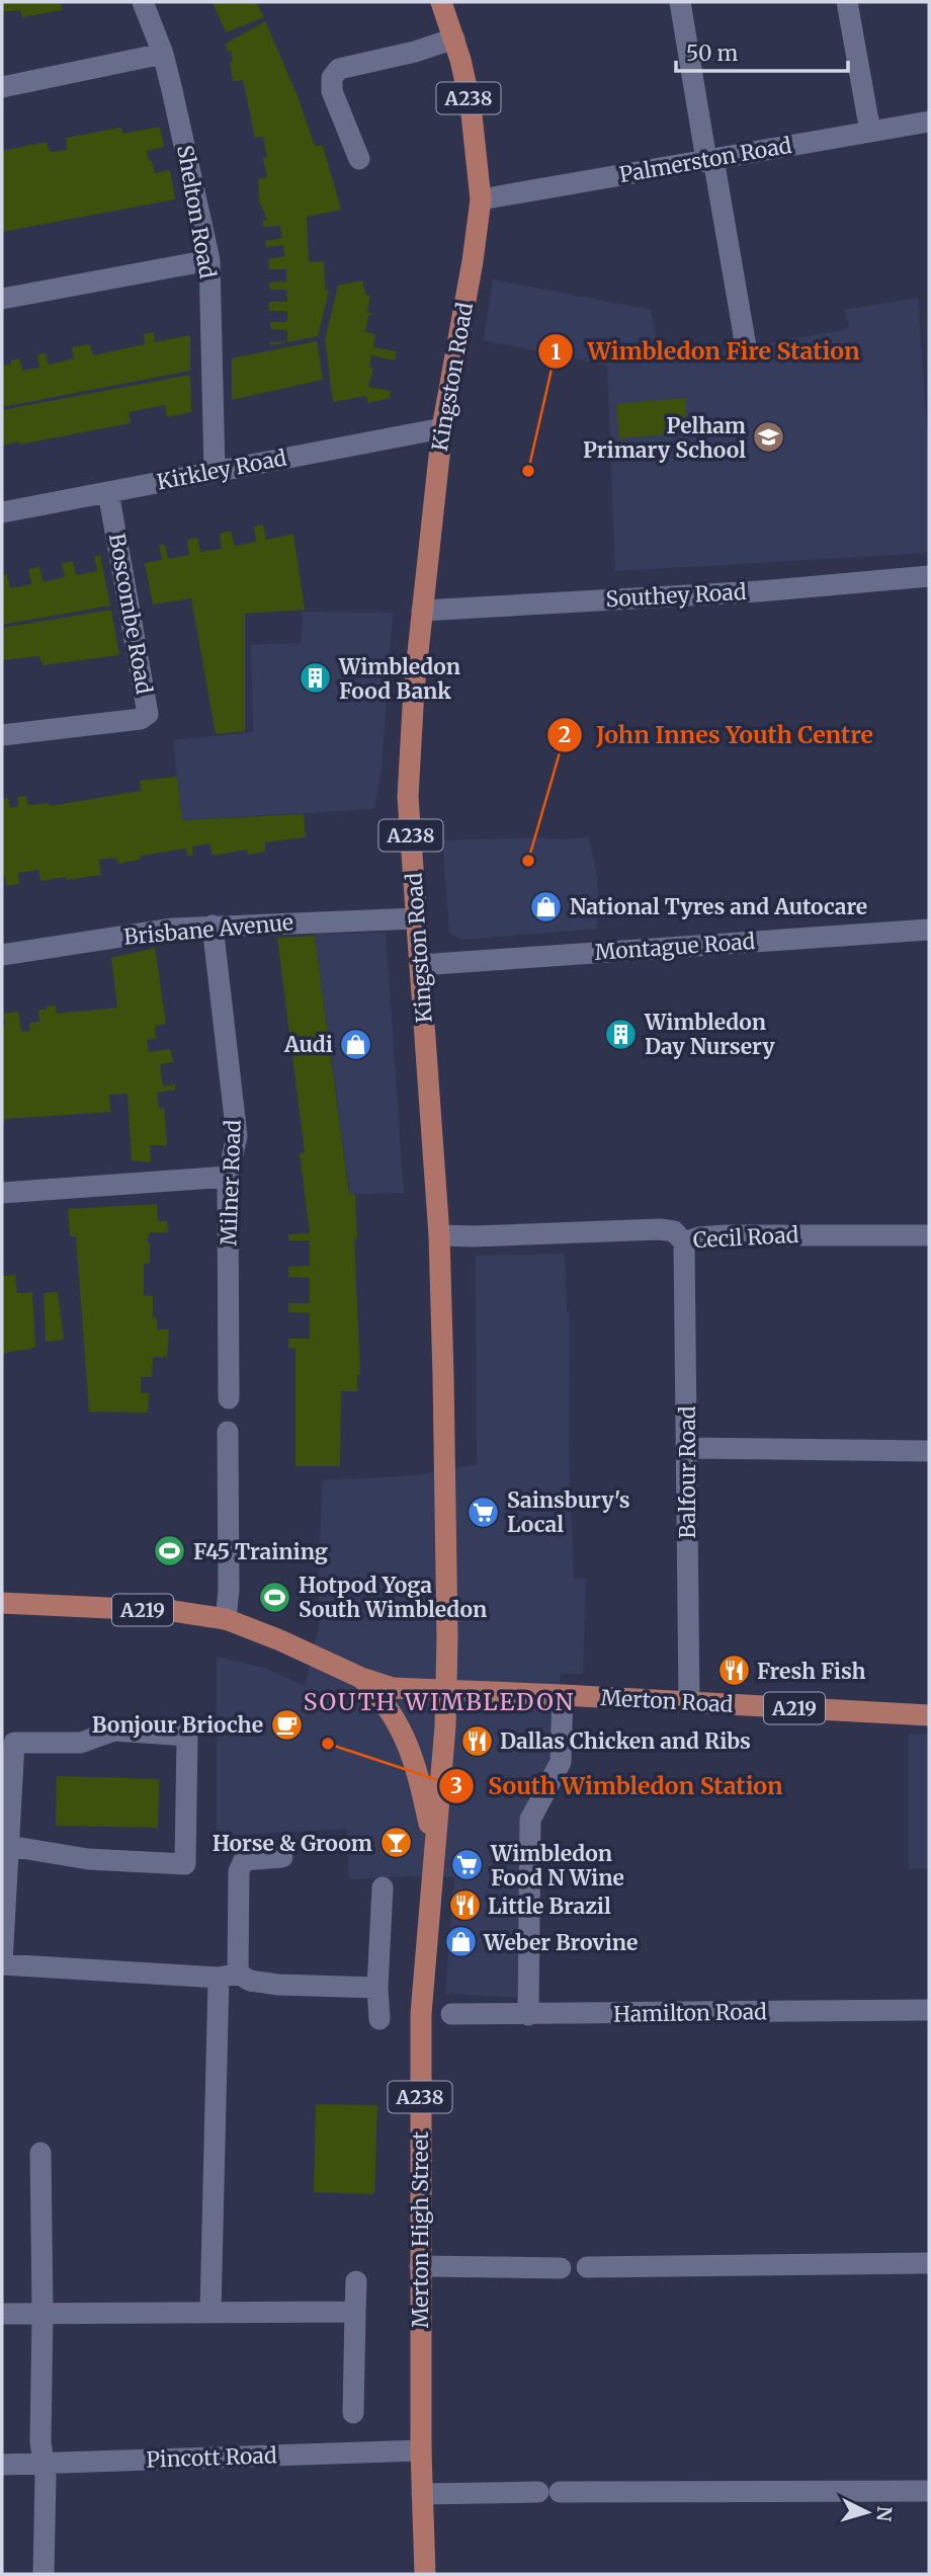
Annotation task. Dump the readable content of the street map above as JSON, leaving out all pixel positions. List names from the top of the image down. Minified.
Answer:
{"streets":{"main road":["A238","Kingston Road","A219","Merton Road","Merton High Street"],"street":["Palmerston Road","Shelton Road","Kirkley Road","Southey Road","Boscombe Road","Brisbane Avenue","Montague Road","Milner Road","Cecil Road","Balfour Road","Hamilton Road","Pincott Road"]},"crossings":[["Palmerston Road","Kingston Road"],["Shelton Road","Kirkley Road"],["Kingston Road","Kirkley Road"],["Kingston Road","Southey Road"],["Kingston Road","Brisbane Avenue"],["Kingston Road","Montague Road"],["Kingston Road","Cecil Road"],["Kingston Road","A219"],["Kingston Road","Merton Road"],["Kingston Road","Merton High Street"],["Kirkley Road","Boscombe Road"],["Brisbane Avenue","Milner Road"],["Cecil Road","Balfour Road"],["Balfour Road","Merton Road"],["A219","Merton Road"],["A219","Merton High Street"],["Merton Road","Merton High Street"],["Merton High Street","Pincott Road"]],"districts":["SOUTH WIMBLEDON"],"places":{"school or university":["Pelham Primary School"],"other":["Wimbledon Fire Station","John Innes Youth Centre","South Wimbledon Station"],"building":["Wimbledon Food Bank","Wimbledon Day Nursery"],"shop":["National Tyres and Autocare","Audi","Weber Brovine"],"supermarket":["Sainsbury's Local","Wimbledon Food N Wine"],"sports":["F45 Training","Hotpod Yoga South Wimbledon"],"restaurant":["Fresh Fish","Dallas Chicken and Ribs","Little Brazil"],"cafe":["Bonjour Brioche"],"bar":["Horse & Groom"]},"scale_bar":"50 m","north":"right"}
